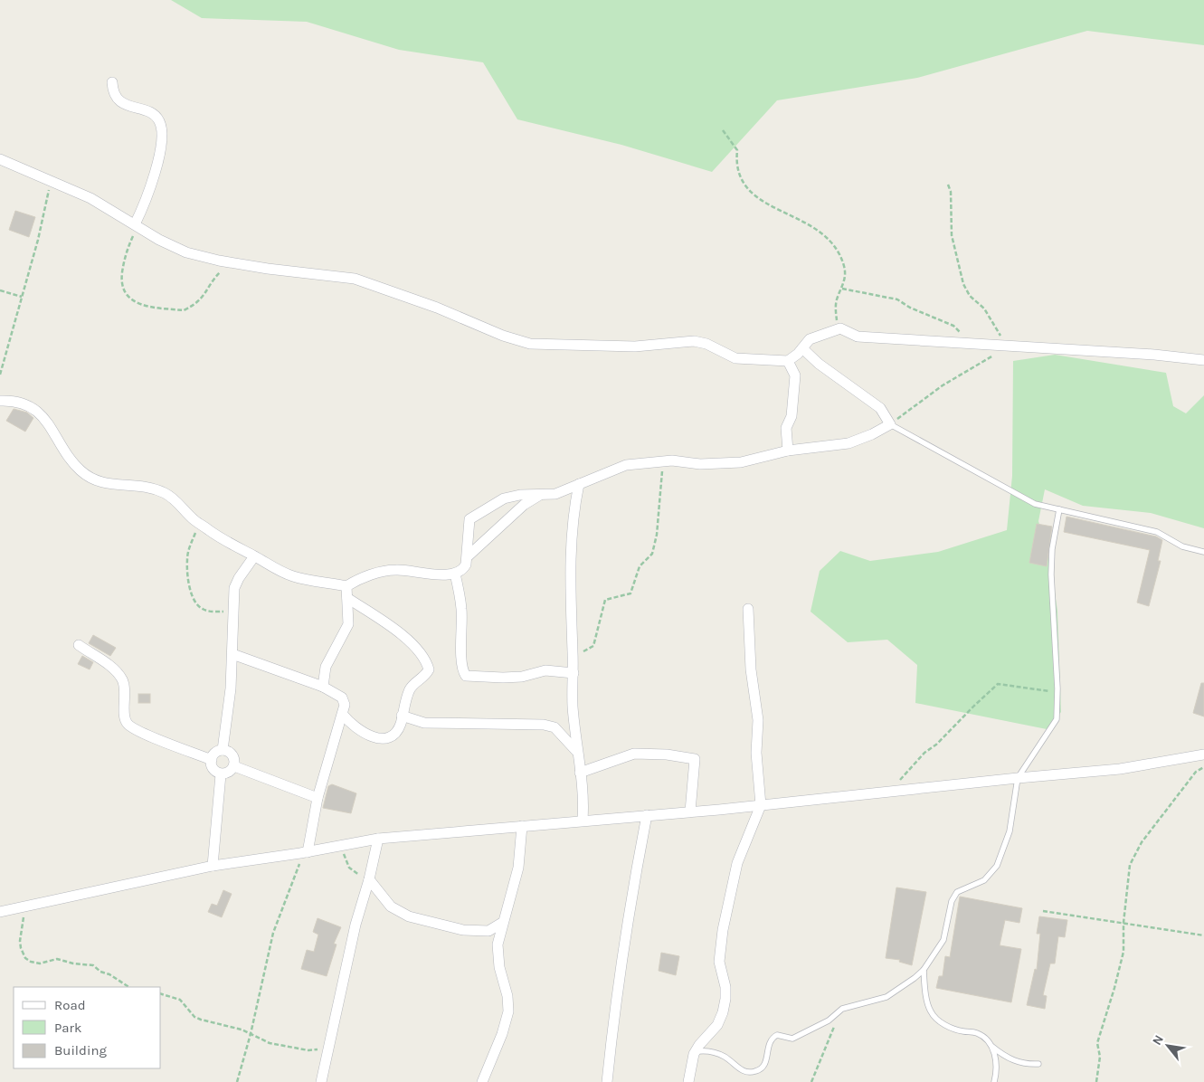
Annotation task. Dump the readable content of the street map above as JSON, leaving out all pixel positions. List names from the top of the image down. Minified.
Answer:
{"legend":["Road","Park","Building"],"north":"top left"}
